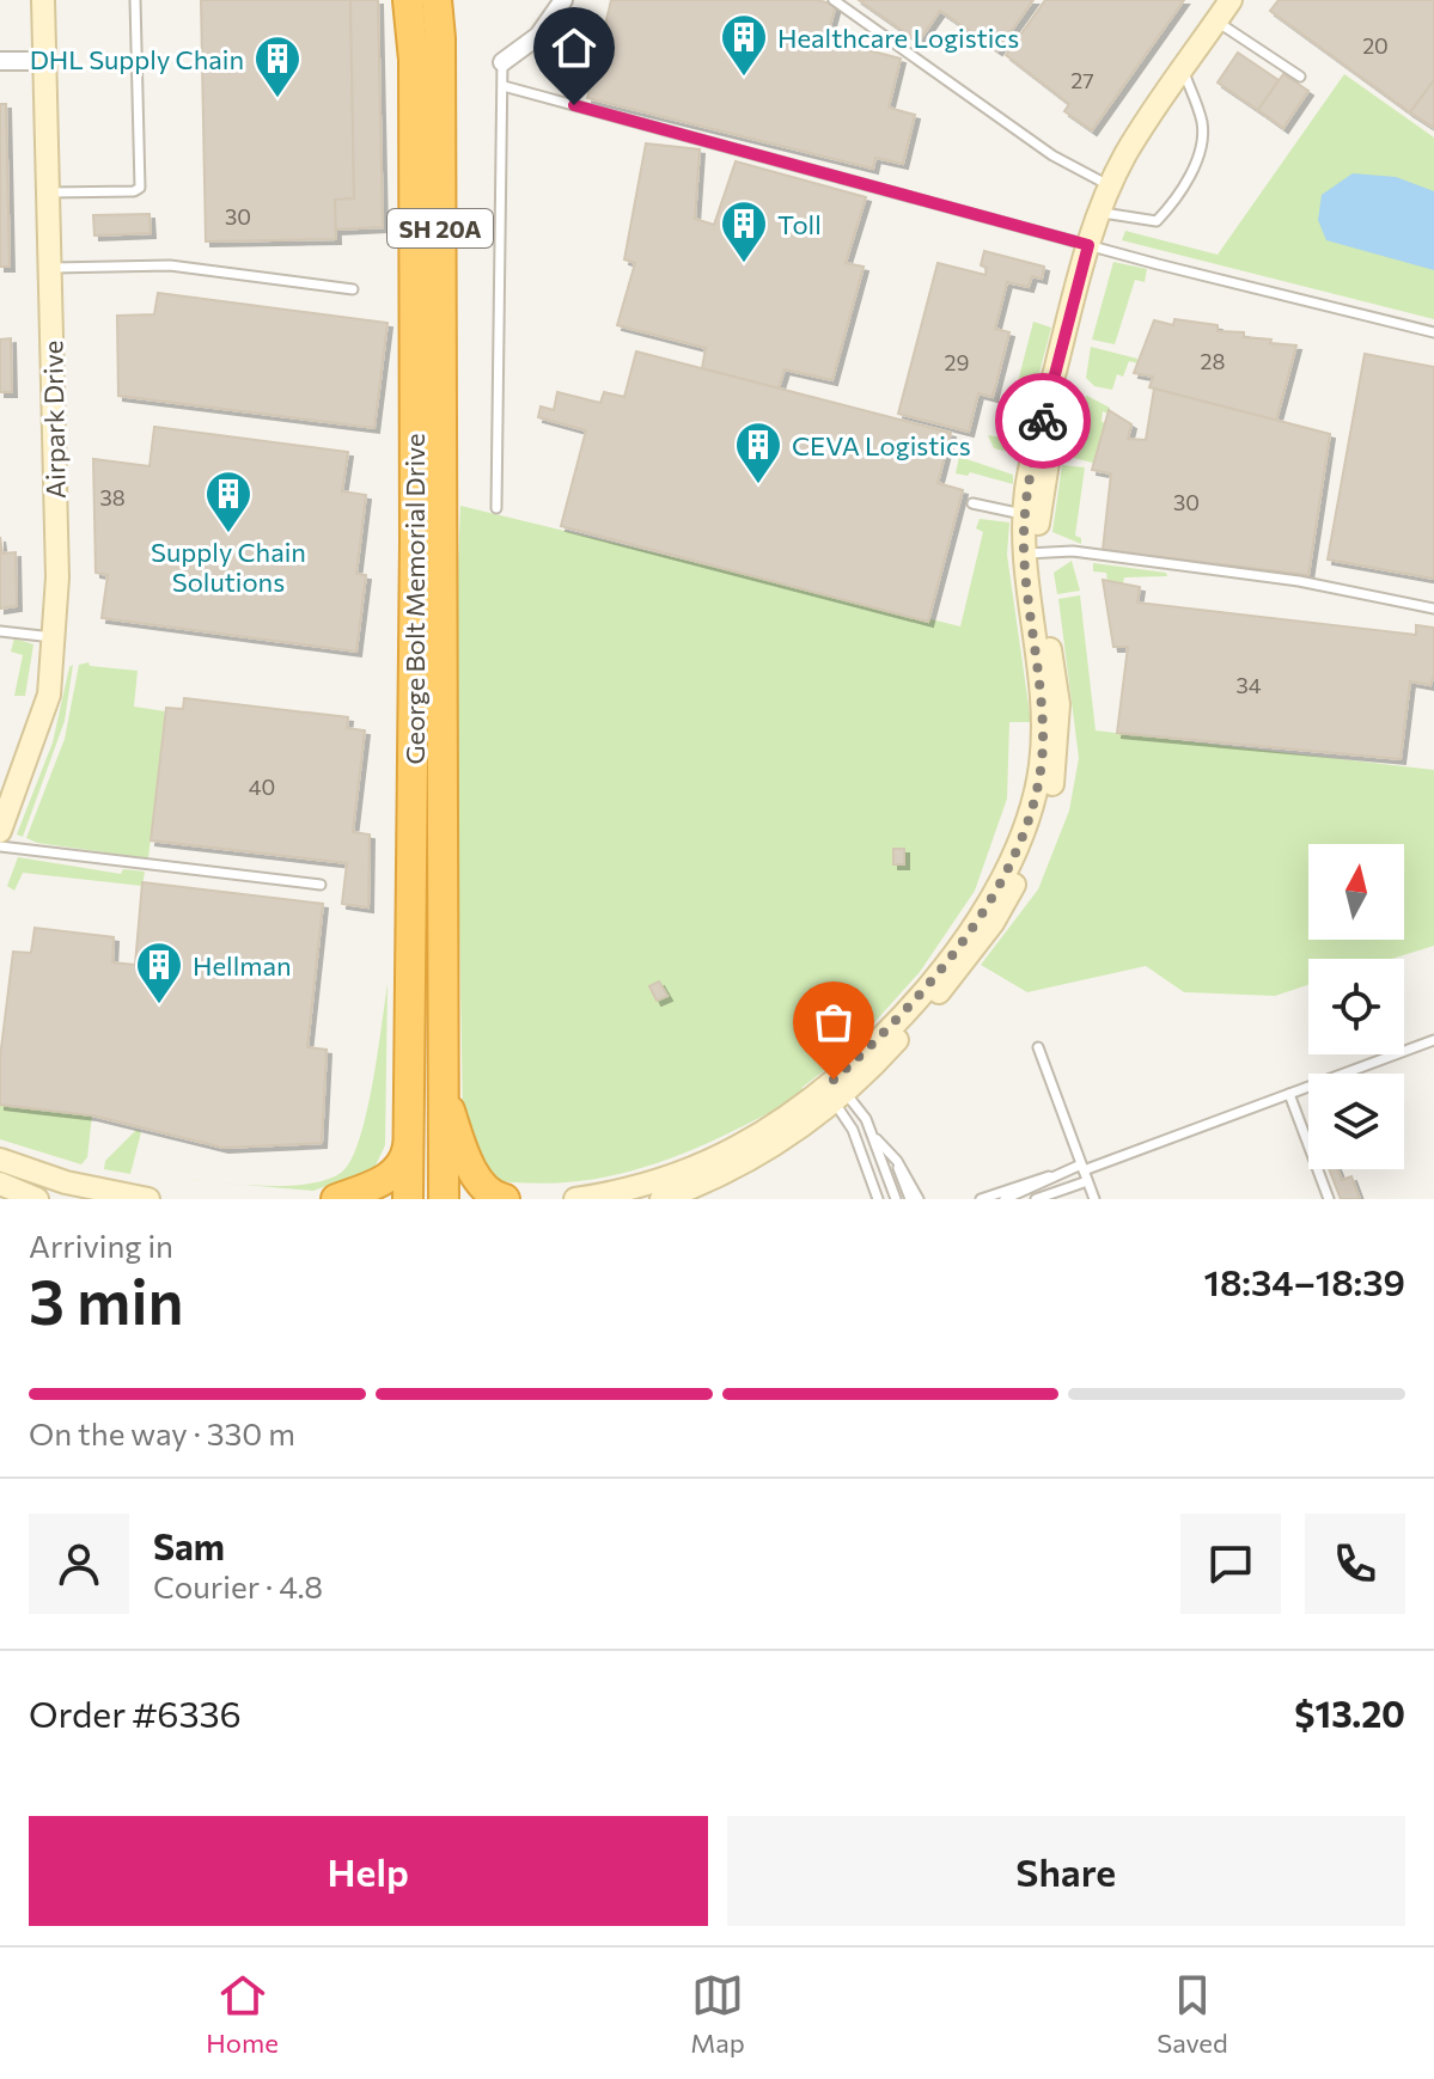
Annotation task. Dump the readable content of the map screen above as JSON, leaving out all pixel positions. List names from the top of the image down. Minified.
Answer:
{"streets":{"highway":["SH 20A","George Bolt Memorial Drive"],"street":["Airpark Drive"]},"places":{"building":["Healthcare Logistics","DHL Supply Chain","Toll","CEVA Logistics","Supply Chain Solutions","Hellman"]},"house_numbers":["20","27","30","28","29","38","30","34","40"],"north":"top","page":{"heading":["3 min","Arriving in","18:34–18:39"],"panel":["Sam","Courier · 4.8","Order #6336","$13.20"],"bar":"On the way · 330 m","buttons":["Help","Share"],"tabs":["Home","Map","Saved"]}}
